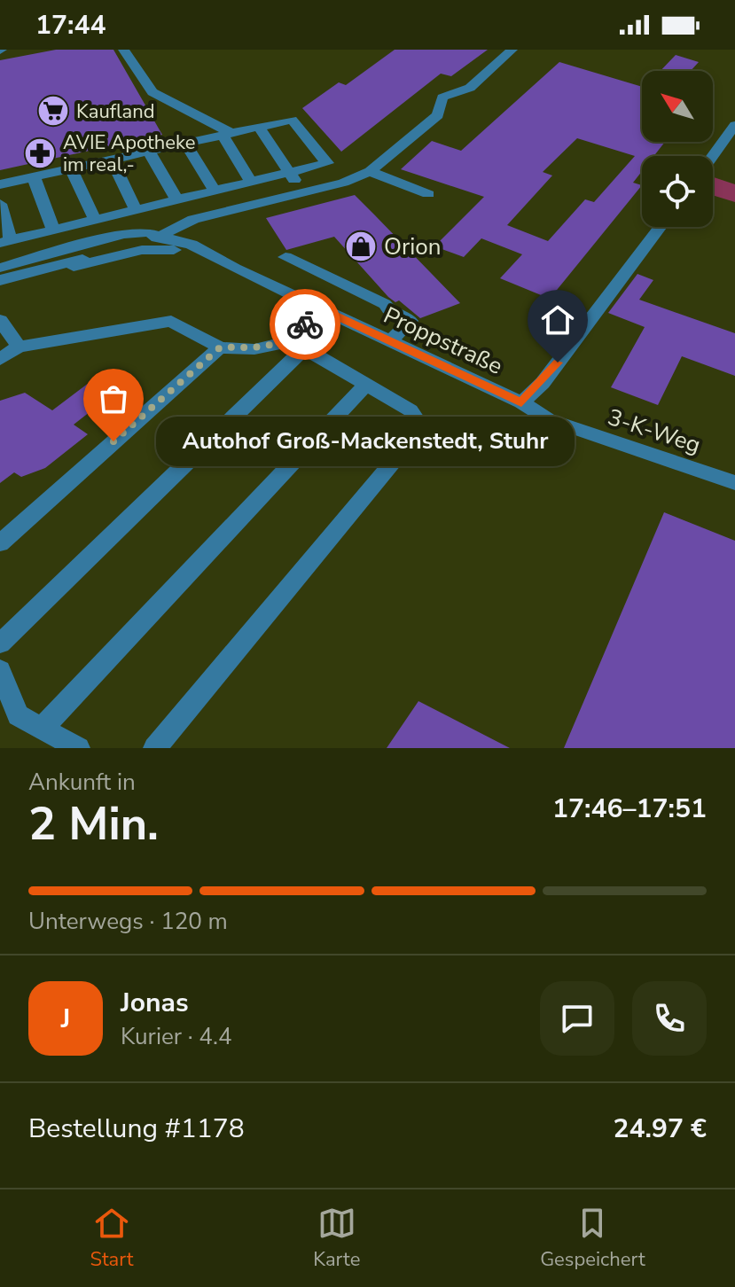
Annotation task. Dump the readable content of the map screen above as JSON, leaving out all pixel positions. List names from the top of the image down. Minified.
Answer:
{"streets":{"street":["Proppstraße","3-K-Weg"]},"crossings":[["Proppstraße","3-K-Weg"]],"places":{"supermarket":["Kaufland"],"pharmacy":["AVIE Apotheke im real,-"],"shop":["Orion"],"other":["Autohof Groß-Mackenstedt, Stuhr"]},"north":"top left","page":{"status":"17:44","bubble":"Autohof Groß-Mackenstedt, Stuhr","heading":["2 Min.","Ankunft in","17:46–17:51"],"panel":["Jonas","Kurier · 4.4","Bestellung #1178","24.97 €"],"bar":"Unterwegs · 120 m","round":"J","tabs":["Start","Karte","Gespeichert"]}}
